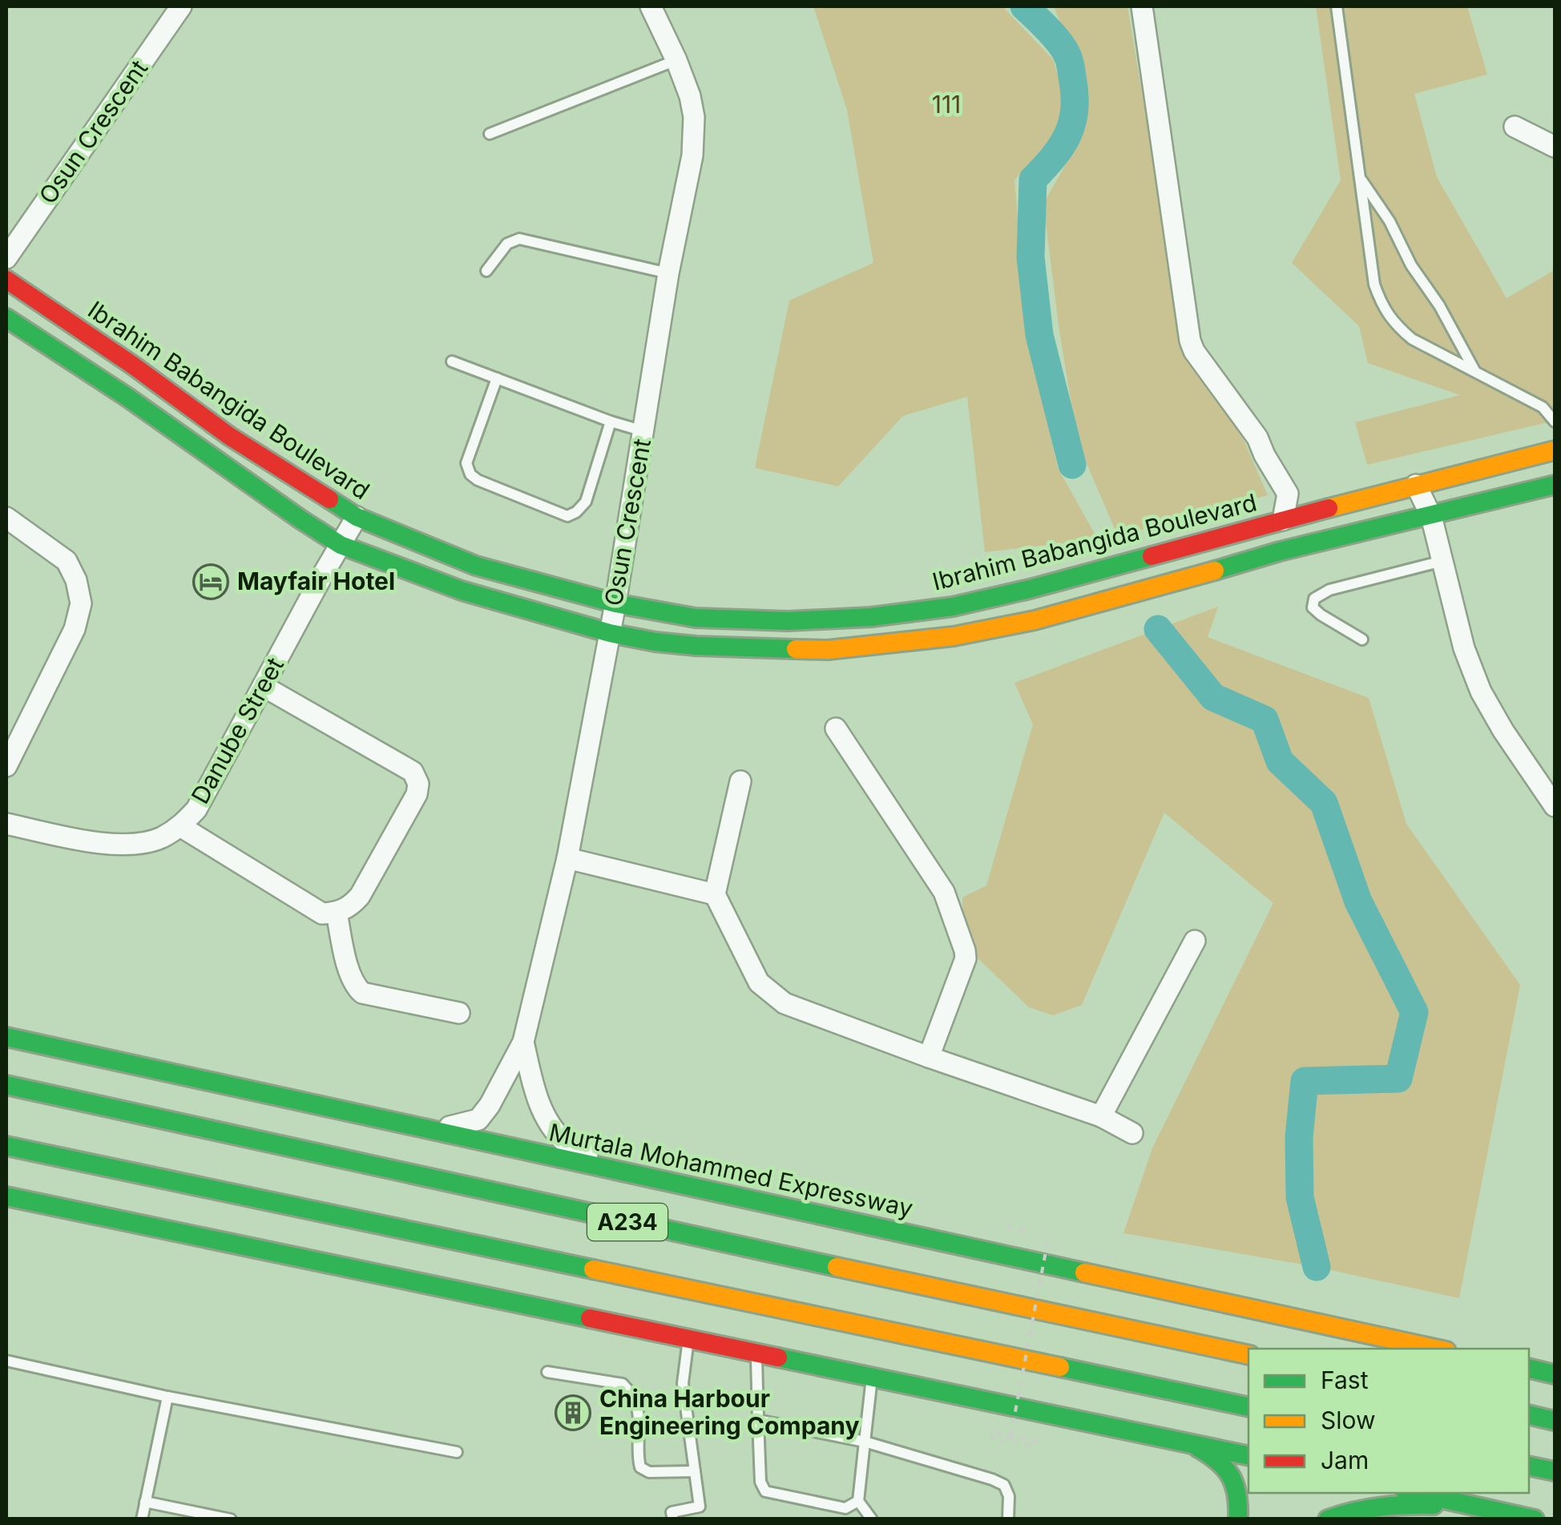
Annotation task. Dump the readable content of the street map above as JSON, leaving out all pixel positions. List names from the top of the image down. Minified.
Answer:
{"streets":{"main road":["Ibrahim Babangida Boulevard","Murtala Mohammed Expressway","A234"],"street":["Osun Crescent","Danube Street"]},"crossings":[["Osun Crescent","Ibrahim Babangida Boulevard"],["Ibrahim Babangida Boulevard","Danube Street"]],"parks":["111"],"places":{"hotel":["Mayfair Hotel"],"building":["China Harbour Engineering Company"]},"legend":["Fast","Slow","Jam"]}
